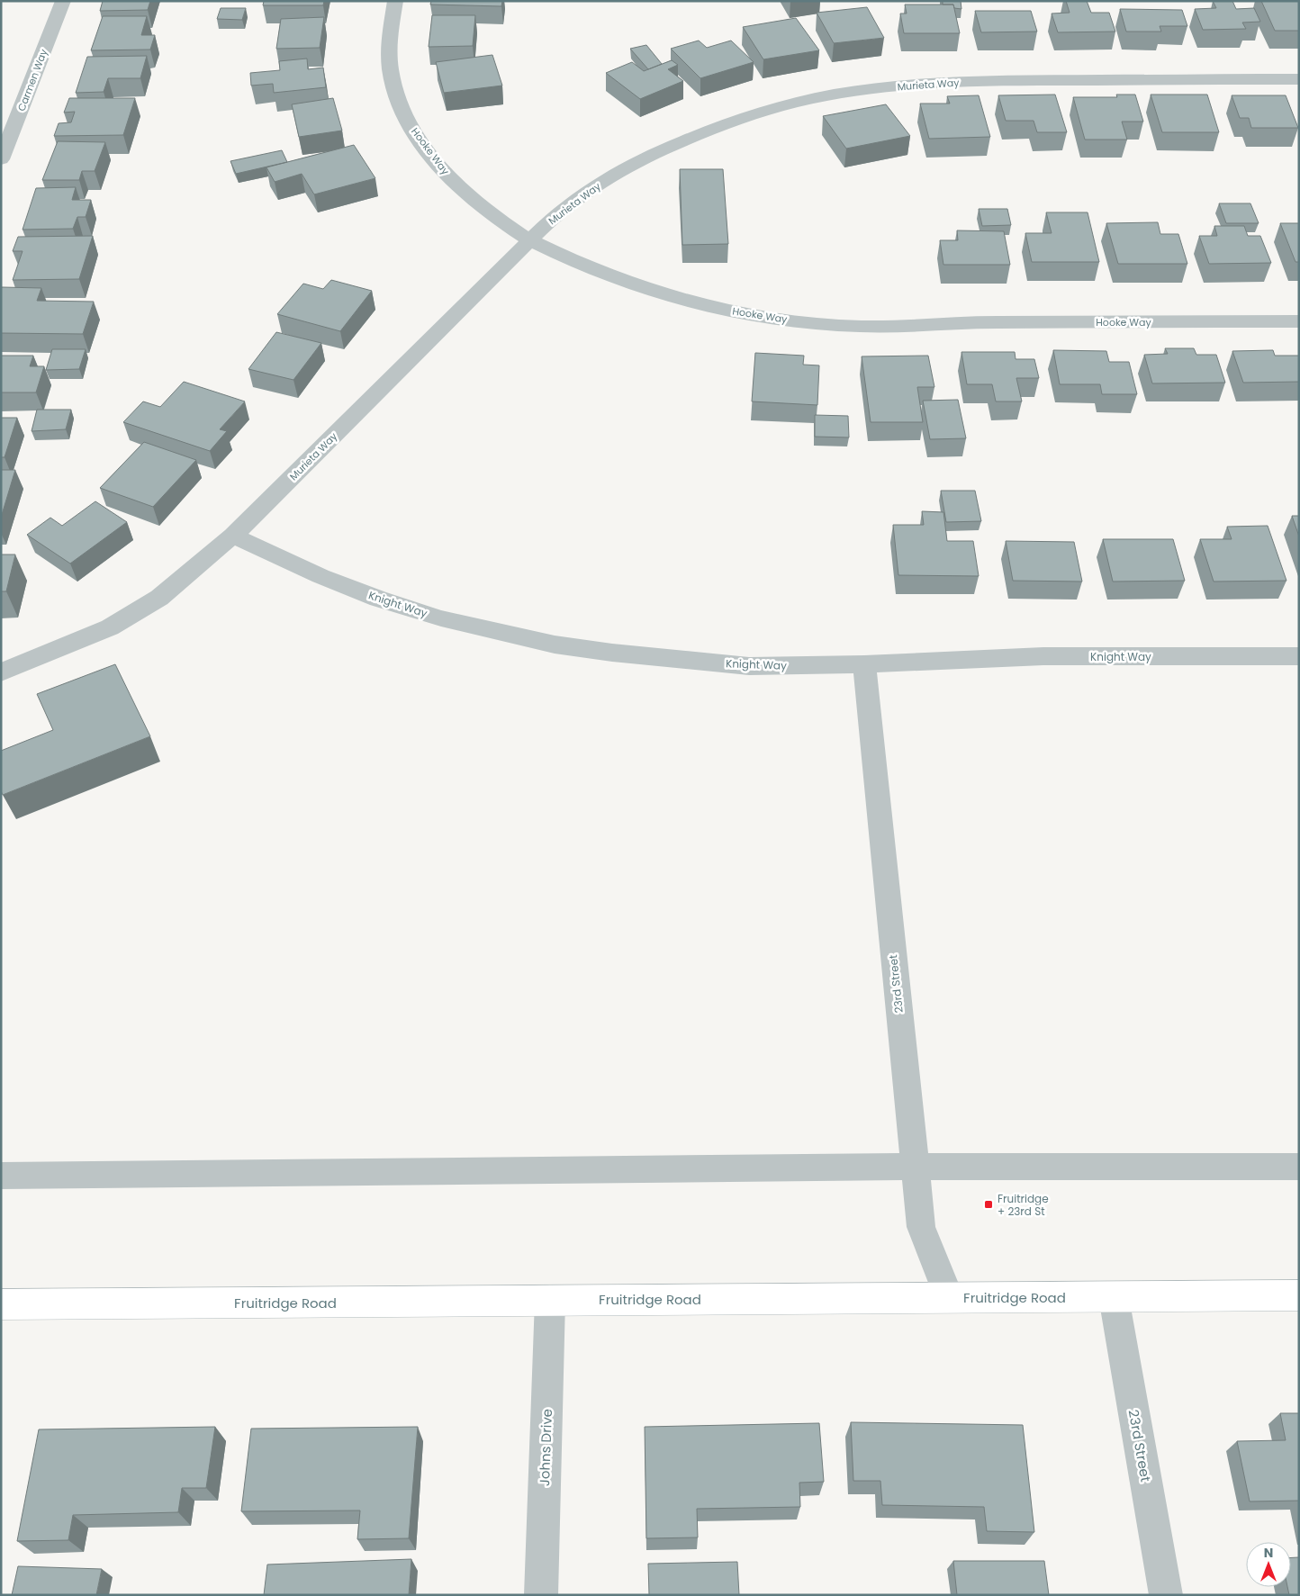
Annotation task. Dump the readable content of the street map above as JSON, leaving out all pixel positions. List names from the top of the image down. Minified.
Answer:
{"streets":{"main road":["Fruitridge Road"],"street":["Carmen Way","Murieta Way","Hooke Way","Knight Way","23rd Street","Johns Drive"]},"crossings":[["Murieta Way","Hooke Way"],["Murieta Way","Knight Way"],["Knight Way","23rd Street"],["23rd Street","Fruitridge Road"],["Fruitridge Road","Johns Drive"]],"places":{"transit":["Fruitridge + 23rd St"]},"north":"top"}
